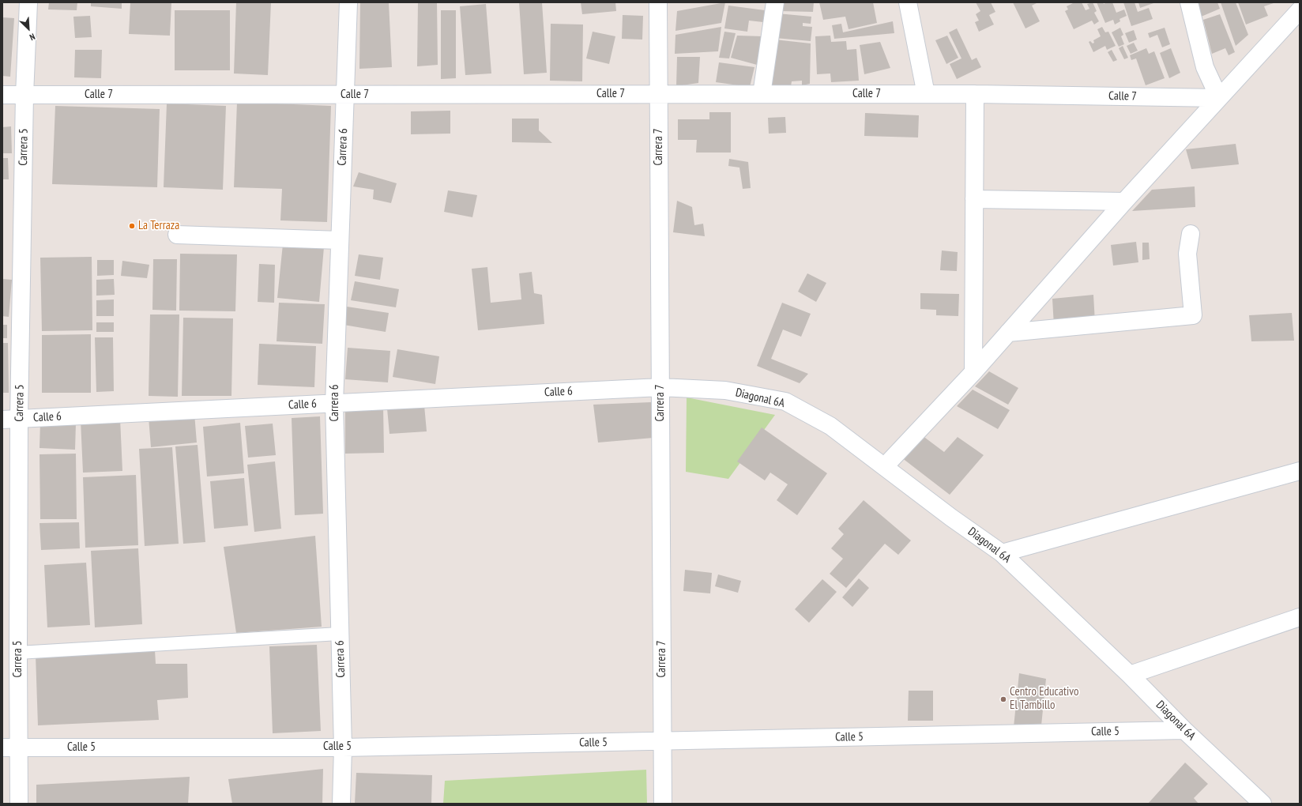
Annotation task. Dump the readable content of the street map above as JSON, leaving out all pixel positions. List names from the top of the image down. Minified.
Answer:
{"streets":{"street":["Calle 7","Carrera 5","Carrera 6","Carrera 7","Calle 6","Diagonal 6A","Calle 5"]},"crossings":[["Calle 7","Carrera 5"],["Calle 7","Carrera 6"],["Calle 7","Carrera 7"],["Carrera 5","Calle 6"],["Carrera 5","Calle 5"],["Carrera 6","Calle 6"],["Carrera 6","Calle 5"],["Carrera 7","Calle 6"],["Carrera 7","Diagonal 6A"],["Carrera 7","Calle 5"],["Calle 6","Diagonal 6A"],["Diagonal 6A","Calle 5"]],"places":["La Terraza","Centro Educativo El Tambillo"],"north":"bottom right"}
